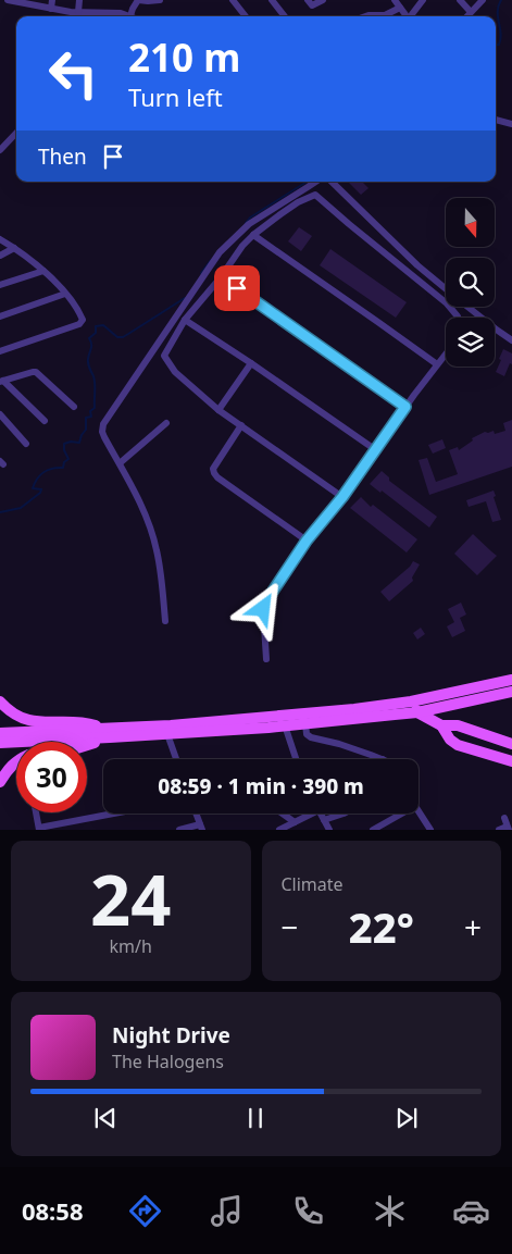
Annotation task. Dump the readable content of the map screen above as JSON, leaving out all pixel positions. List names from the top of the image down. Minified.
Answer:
{"north":"bottom","page":{"turn":["210 m","Turn left"],"then":"Then","limit":"30","trip":"08:59 · 1 min · 390 m","tile":[["24","km/h"],"Climate"],"heat":["−","22°","+"],"song":["Night Drive","The Halogens"],"tabs":"08:58"}}
